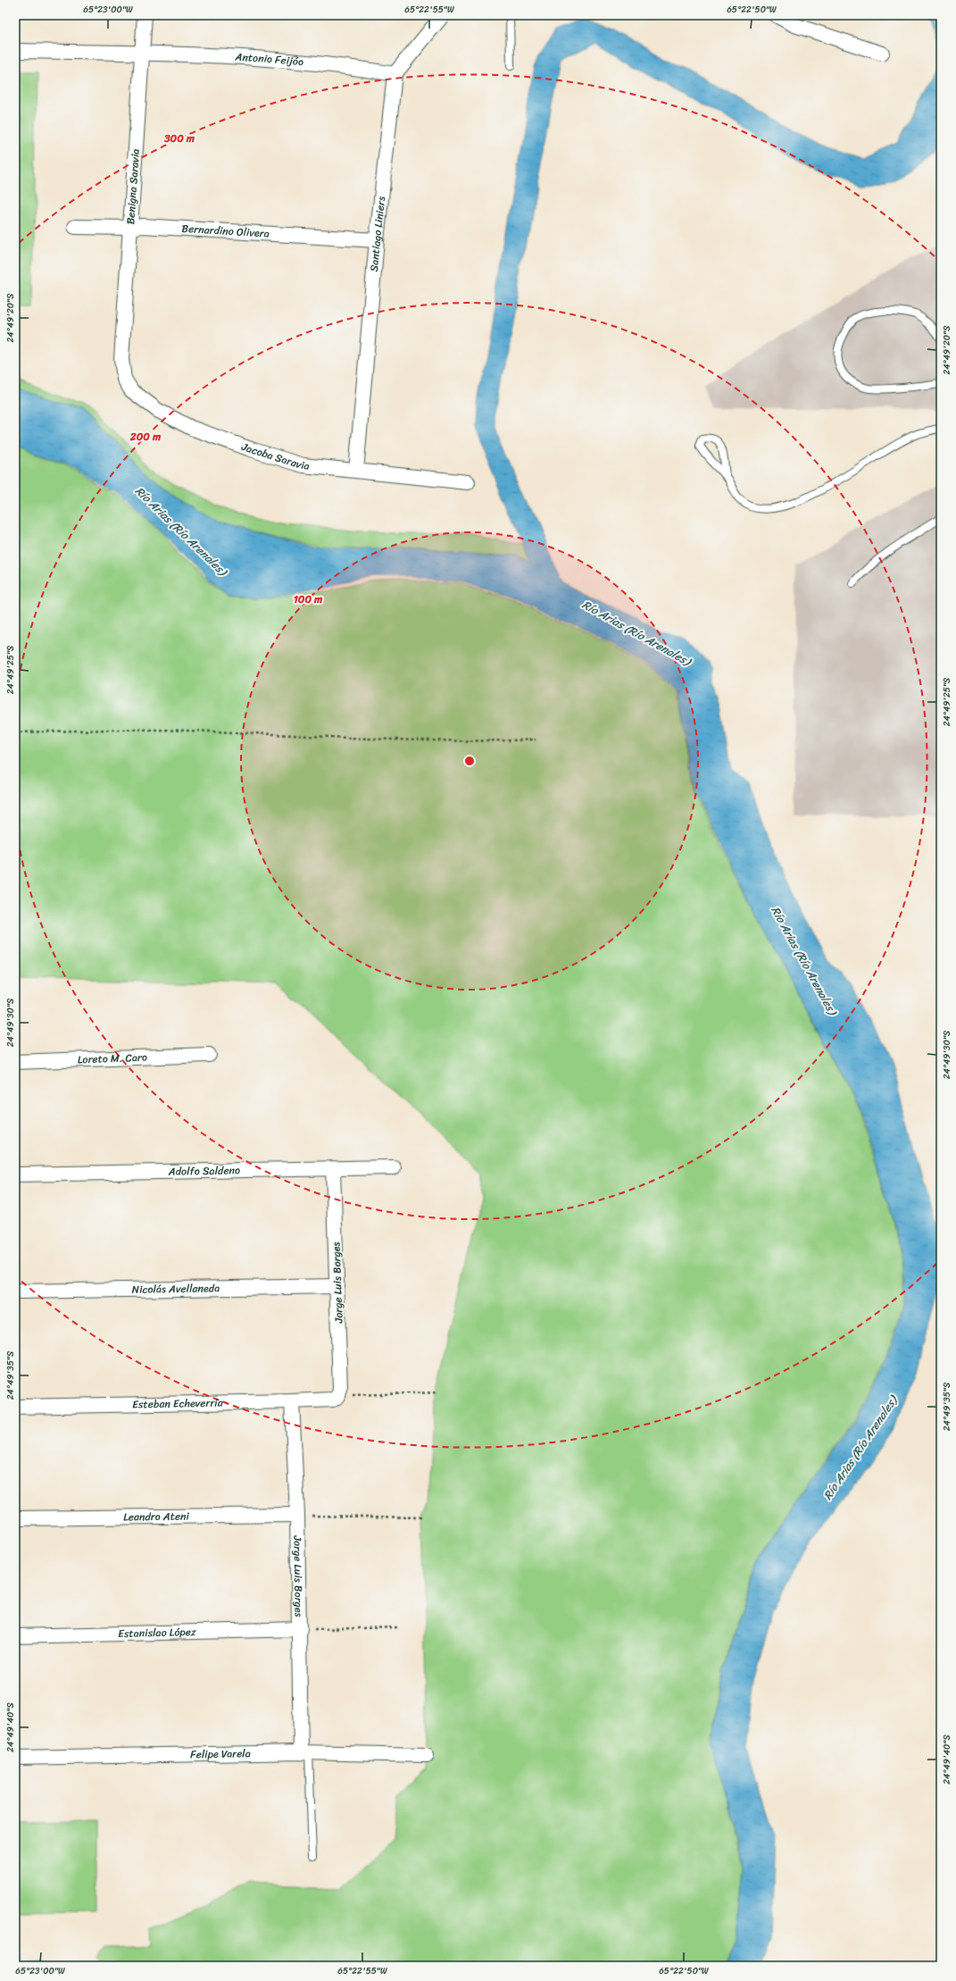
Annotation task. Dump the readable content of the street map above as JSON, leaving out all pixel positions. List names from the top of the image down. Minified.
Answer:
{"streets":{"street":["Antonio Feijóo","Benigna Saravia","Bernardino Olivera","Santiago Liniers","Jacoba Saravia","Loreto M. Caro","Adolfo Saldeno","Jorge Luis Borges","Nicolás Avellaneda","Esteban Echeverría","Leandro Ateni","Estanislao López","Felipe Varela"]},"crossings":[["Antonio Feijóo","Benigna Saravia"],["Antonio Feijóo","Santiago Liniers"],["Benigna Saravia","Bernardino Olivera"],["Benigna Saravia","Jacoba Saravia"],["Bernardino Olivera","Santiago Liniers"],["Santiago Liniers","Jacoba Saravia"],["Adolfo Saldeno","Jorge Luis Borges"],["Jorge Luis Borges","Nicolás Avellaneda"],["Jorge Luis Borges","Esteban Echeverría"],["Jorge Luis Borges","Leandro Ateni"],["Jorge Luis Borges","Estanislao López"],["Jorge Luis Borges","Felipe Varela"]],"water":["Río Arias (Río Arenales)"],"coordinates":["65°23'00\"W","65°22'55\"W","65°22'50\"W","24°49'20\"S","24°49'25\"S","24°49'30\"S","24°49'35\"S","24°49'40\"S"],"rings":["300 m","200 m","100 m"]}
